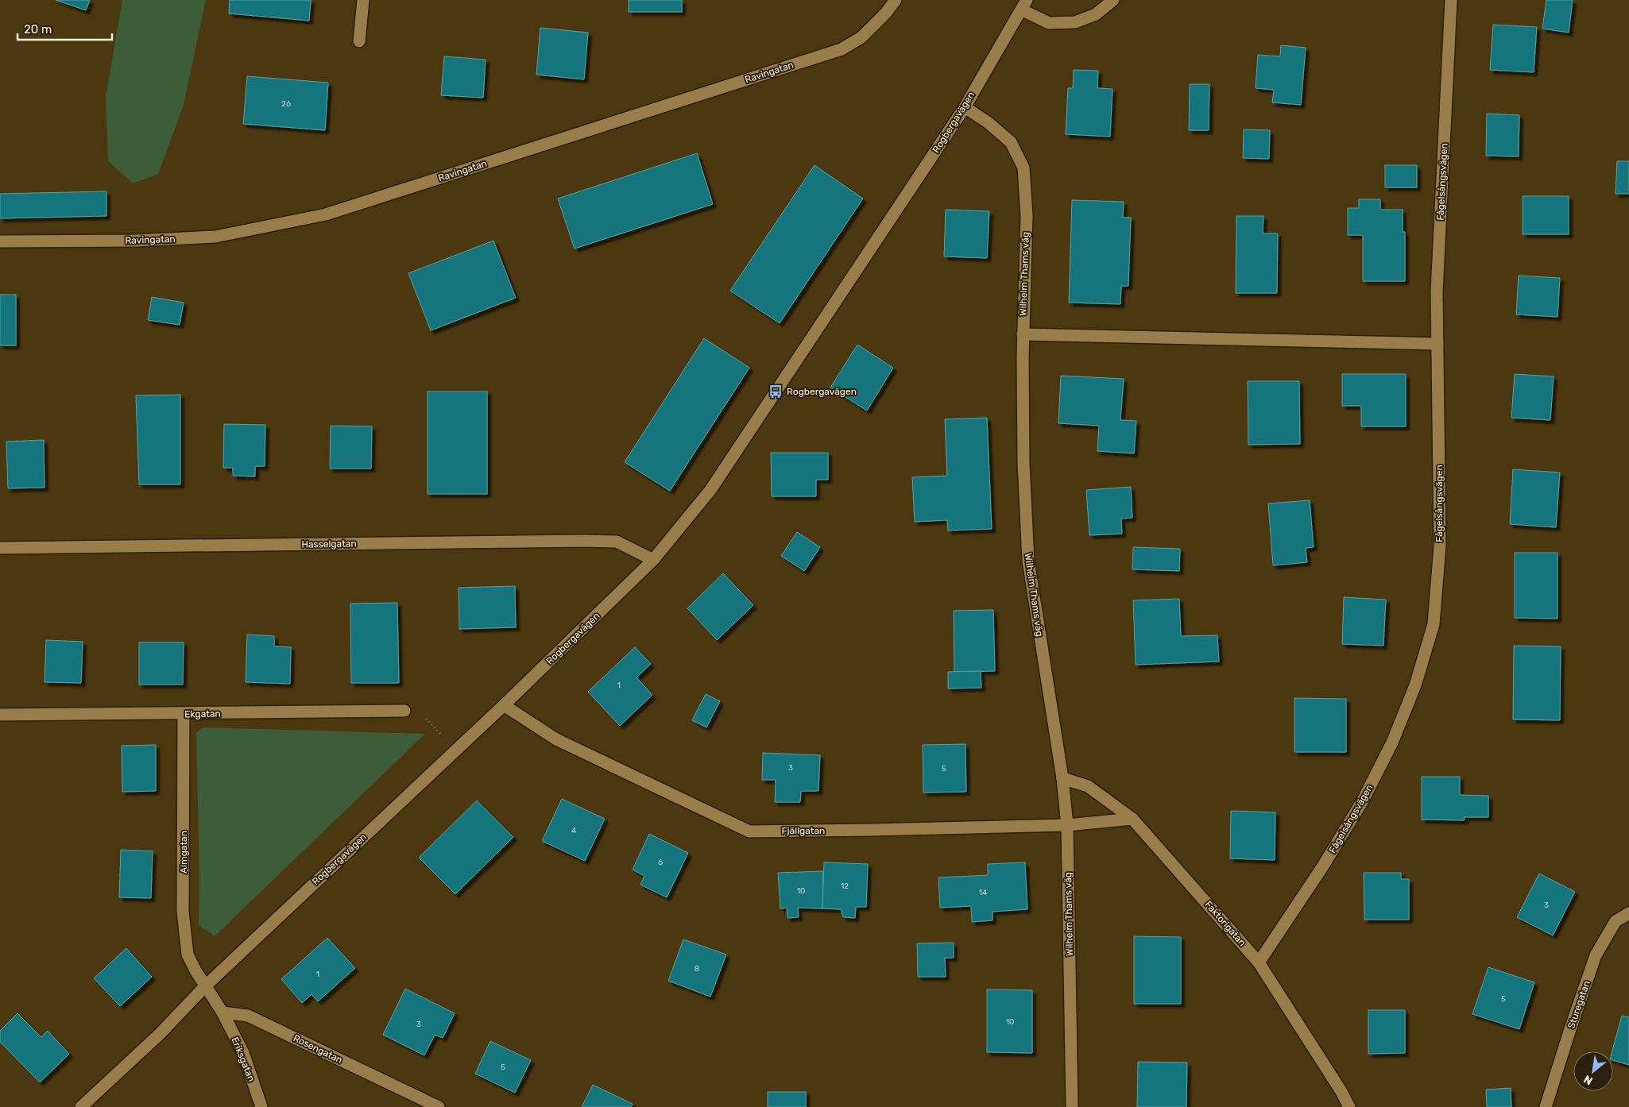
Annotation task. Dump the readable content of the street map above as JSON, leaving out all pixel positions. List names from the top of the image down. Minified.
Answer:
{"streets":{"street":["Ravingatan","Rogbergavägen","Fågelsångsvägen","Wilhelm Thams väg","Hasselgatan","Ekgatan","Fjällgatan","Almgatan","Faktorigatan","Sturegatan","Rosengatan","Eriksgatan"]},"crossings":[["Rogbergavägen","Wilhelm Thams väg"],["Rogbergavägen","Hasselgatan"],["Rogbergavägen","Fjällgatan"],["Rogbergavägen","Almgatan"],["Fågelsångsvägen","Faktorigatan"],["Wilhelm Thams väg","Fjällgatan"],["Wilhelm Thams väg","Faktorigatan"],["Ekgatan","Almgatan"],["Fjällgatan","Faktorigatan"],["Rosengatan","Eriksgatan"]],"places":{"bus stop":["Rogbergavägen"]},"house_numbers":["26","1","3","5","4","6","12","10","14","3","8","1","5","10","3","5"],"scale_bar":"20 m","north":"bottom left"}
